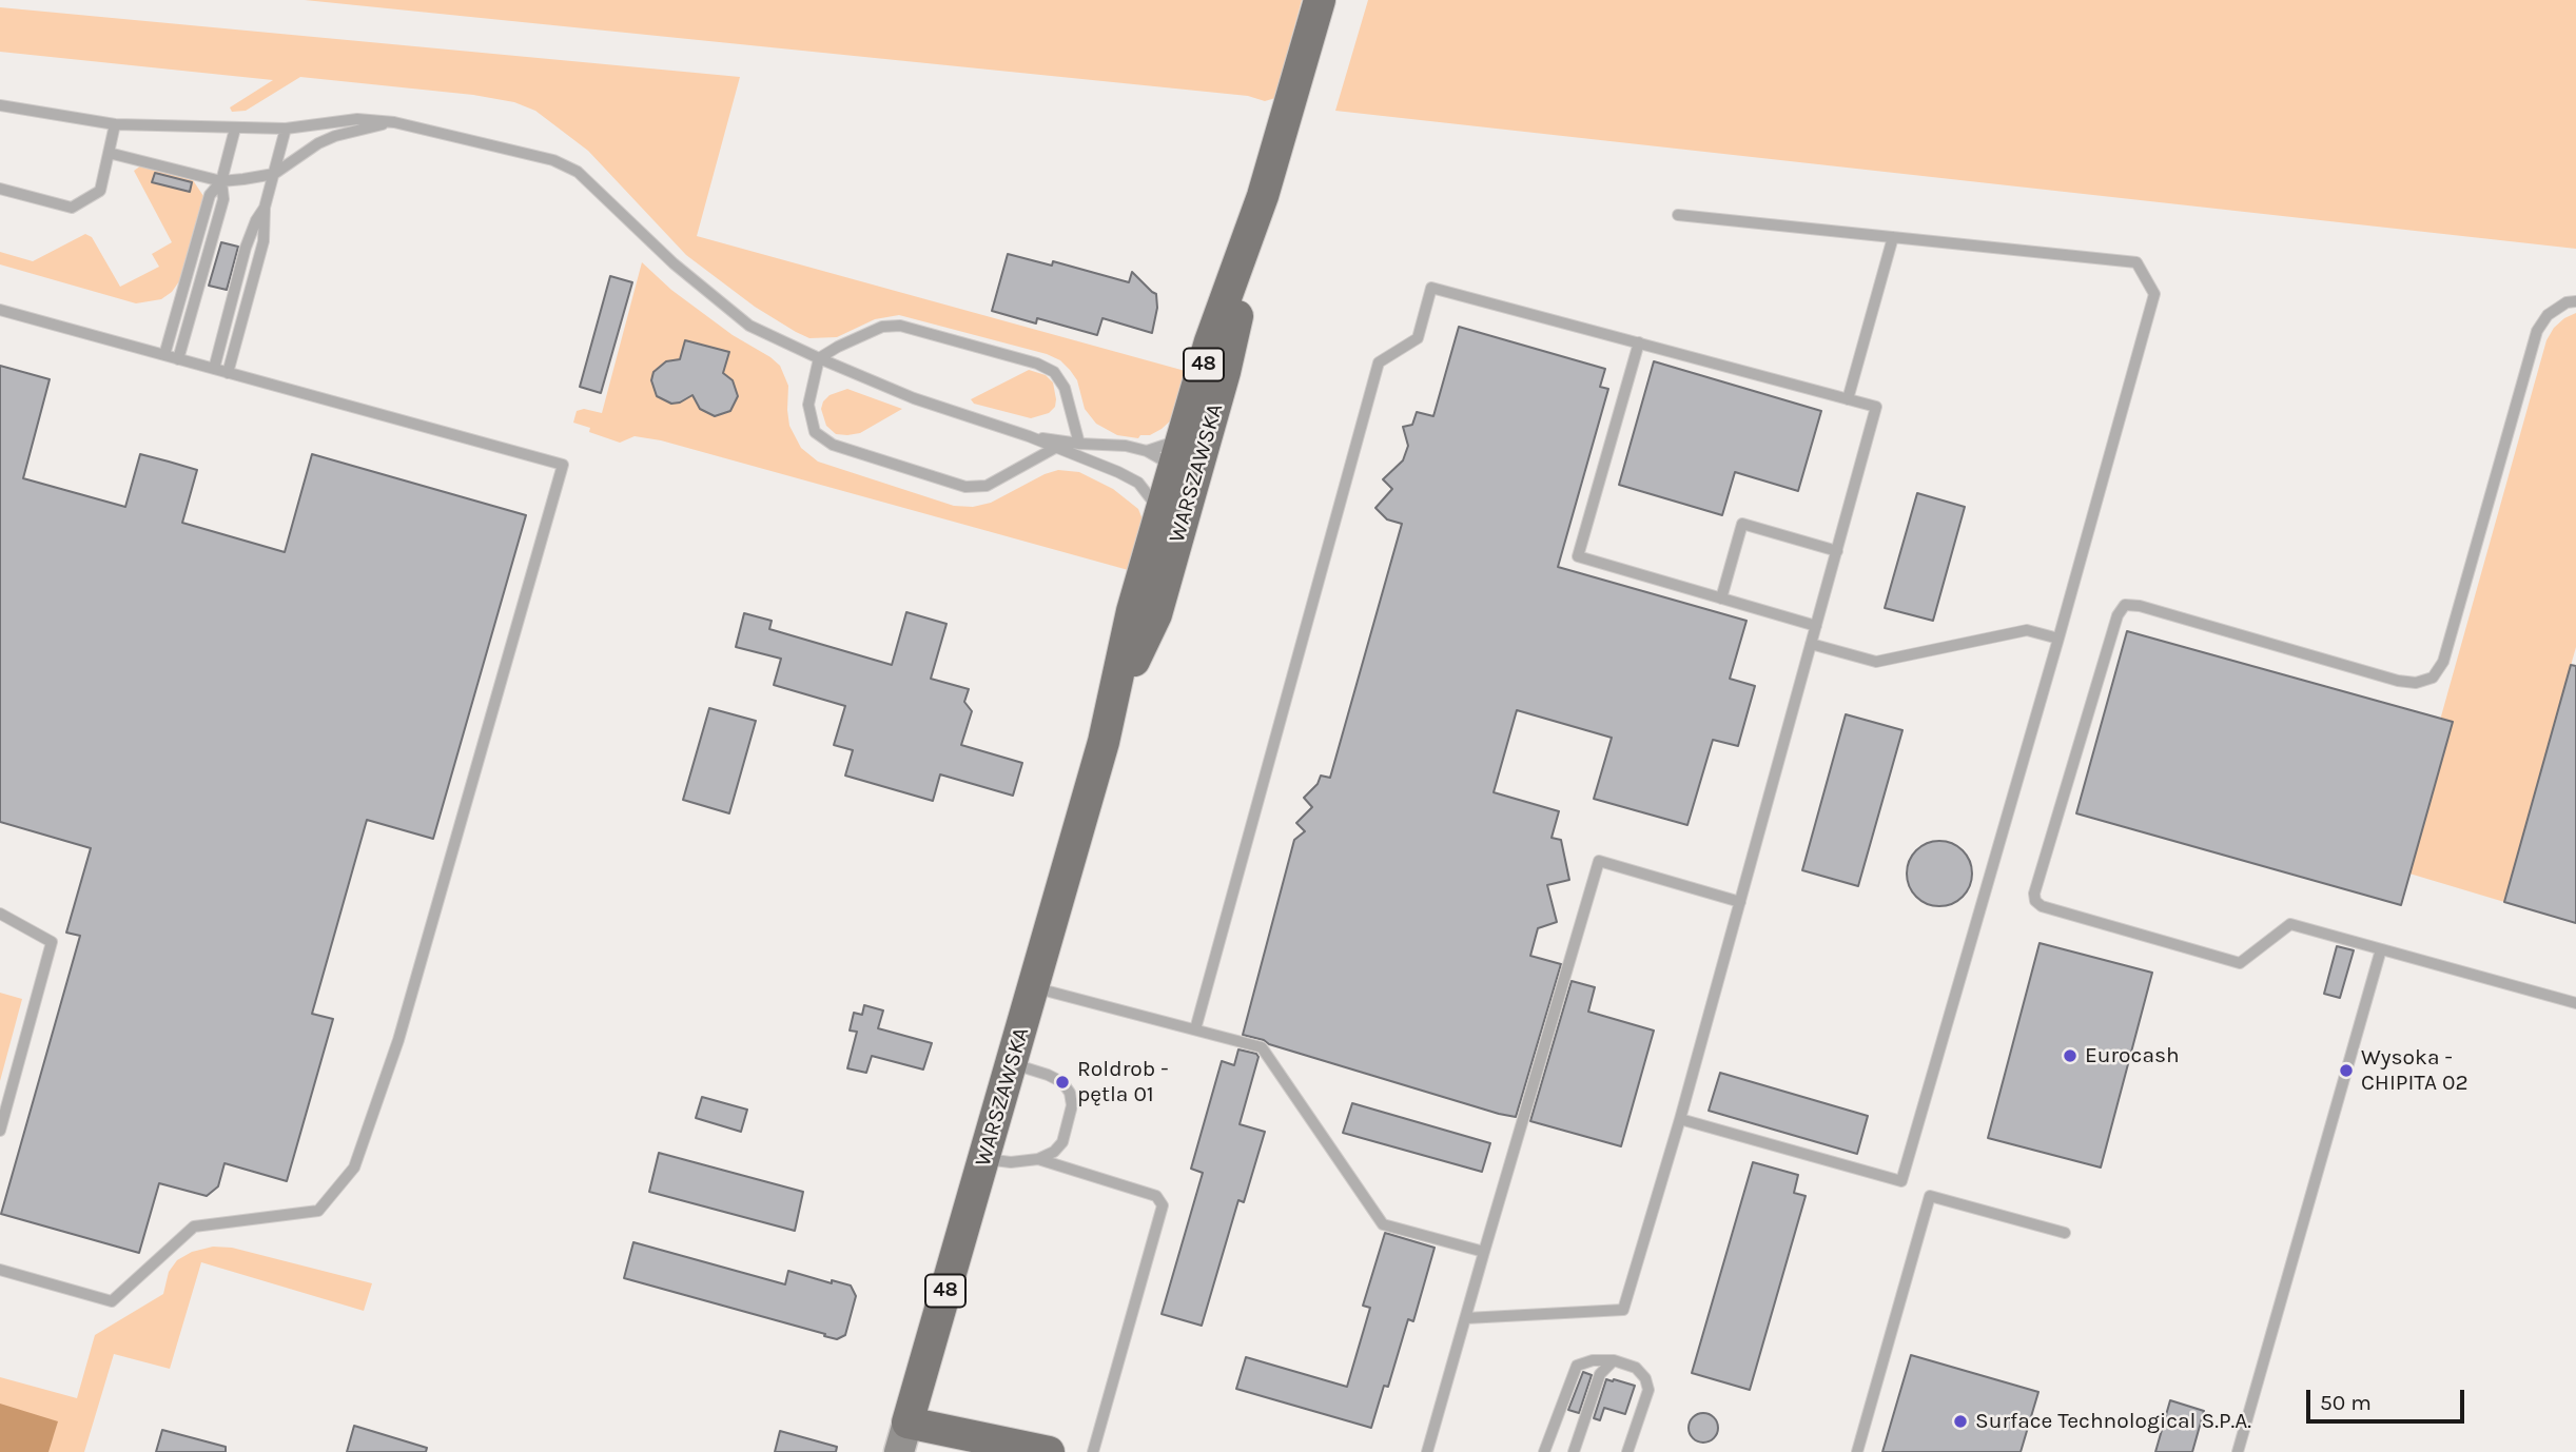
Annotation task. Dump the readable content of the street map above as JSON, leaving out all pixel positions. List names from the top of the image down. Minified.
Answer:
{"streets":{"main road":["48","WARSZAWSKA"]},"crossings":[["48","WARSZAWSKA"]],"places":["Eurocash","Wysoka - CHIPITA 02","Roldrob - pętla 01","Surface Technological S.P.A."],"scale_bar":"50 m"}
